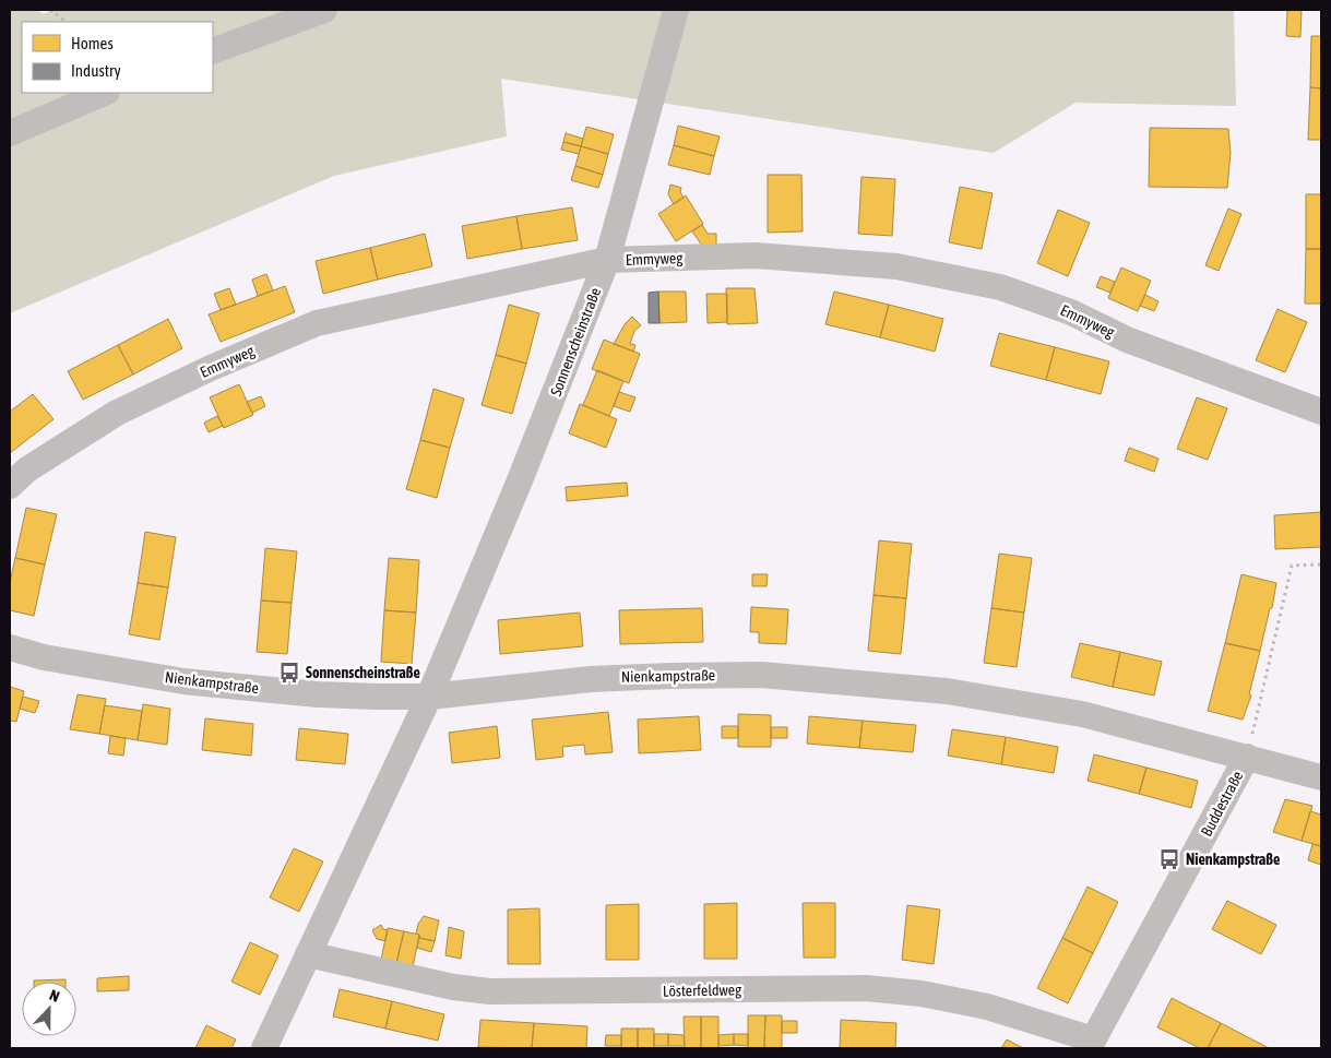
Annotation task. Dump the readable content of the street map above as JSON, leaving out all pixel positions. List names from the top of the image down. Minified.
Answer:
{"streets":{"street":["Emmyweg","Sonnenscheinstraße","Nienkampstraße","Buddestraße","Lösterfeldweg"]},"crossings":[["Emmyweg","Sonnenscheinstraße"],["Sonnenscheinstraße","Nienkampstraße"],["Sonnenscheinstraße","Lösterfeldweg"],["Nienkampstraße","Buddestraße"],["Buddestraße","Lösterfeldweg"]],"places":{"bus stop":["Sonnenscheinstraße","Nienkampstraße"]},"legend":["Homes","Industry"],"north":"top"}
